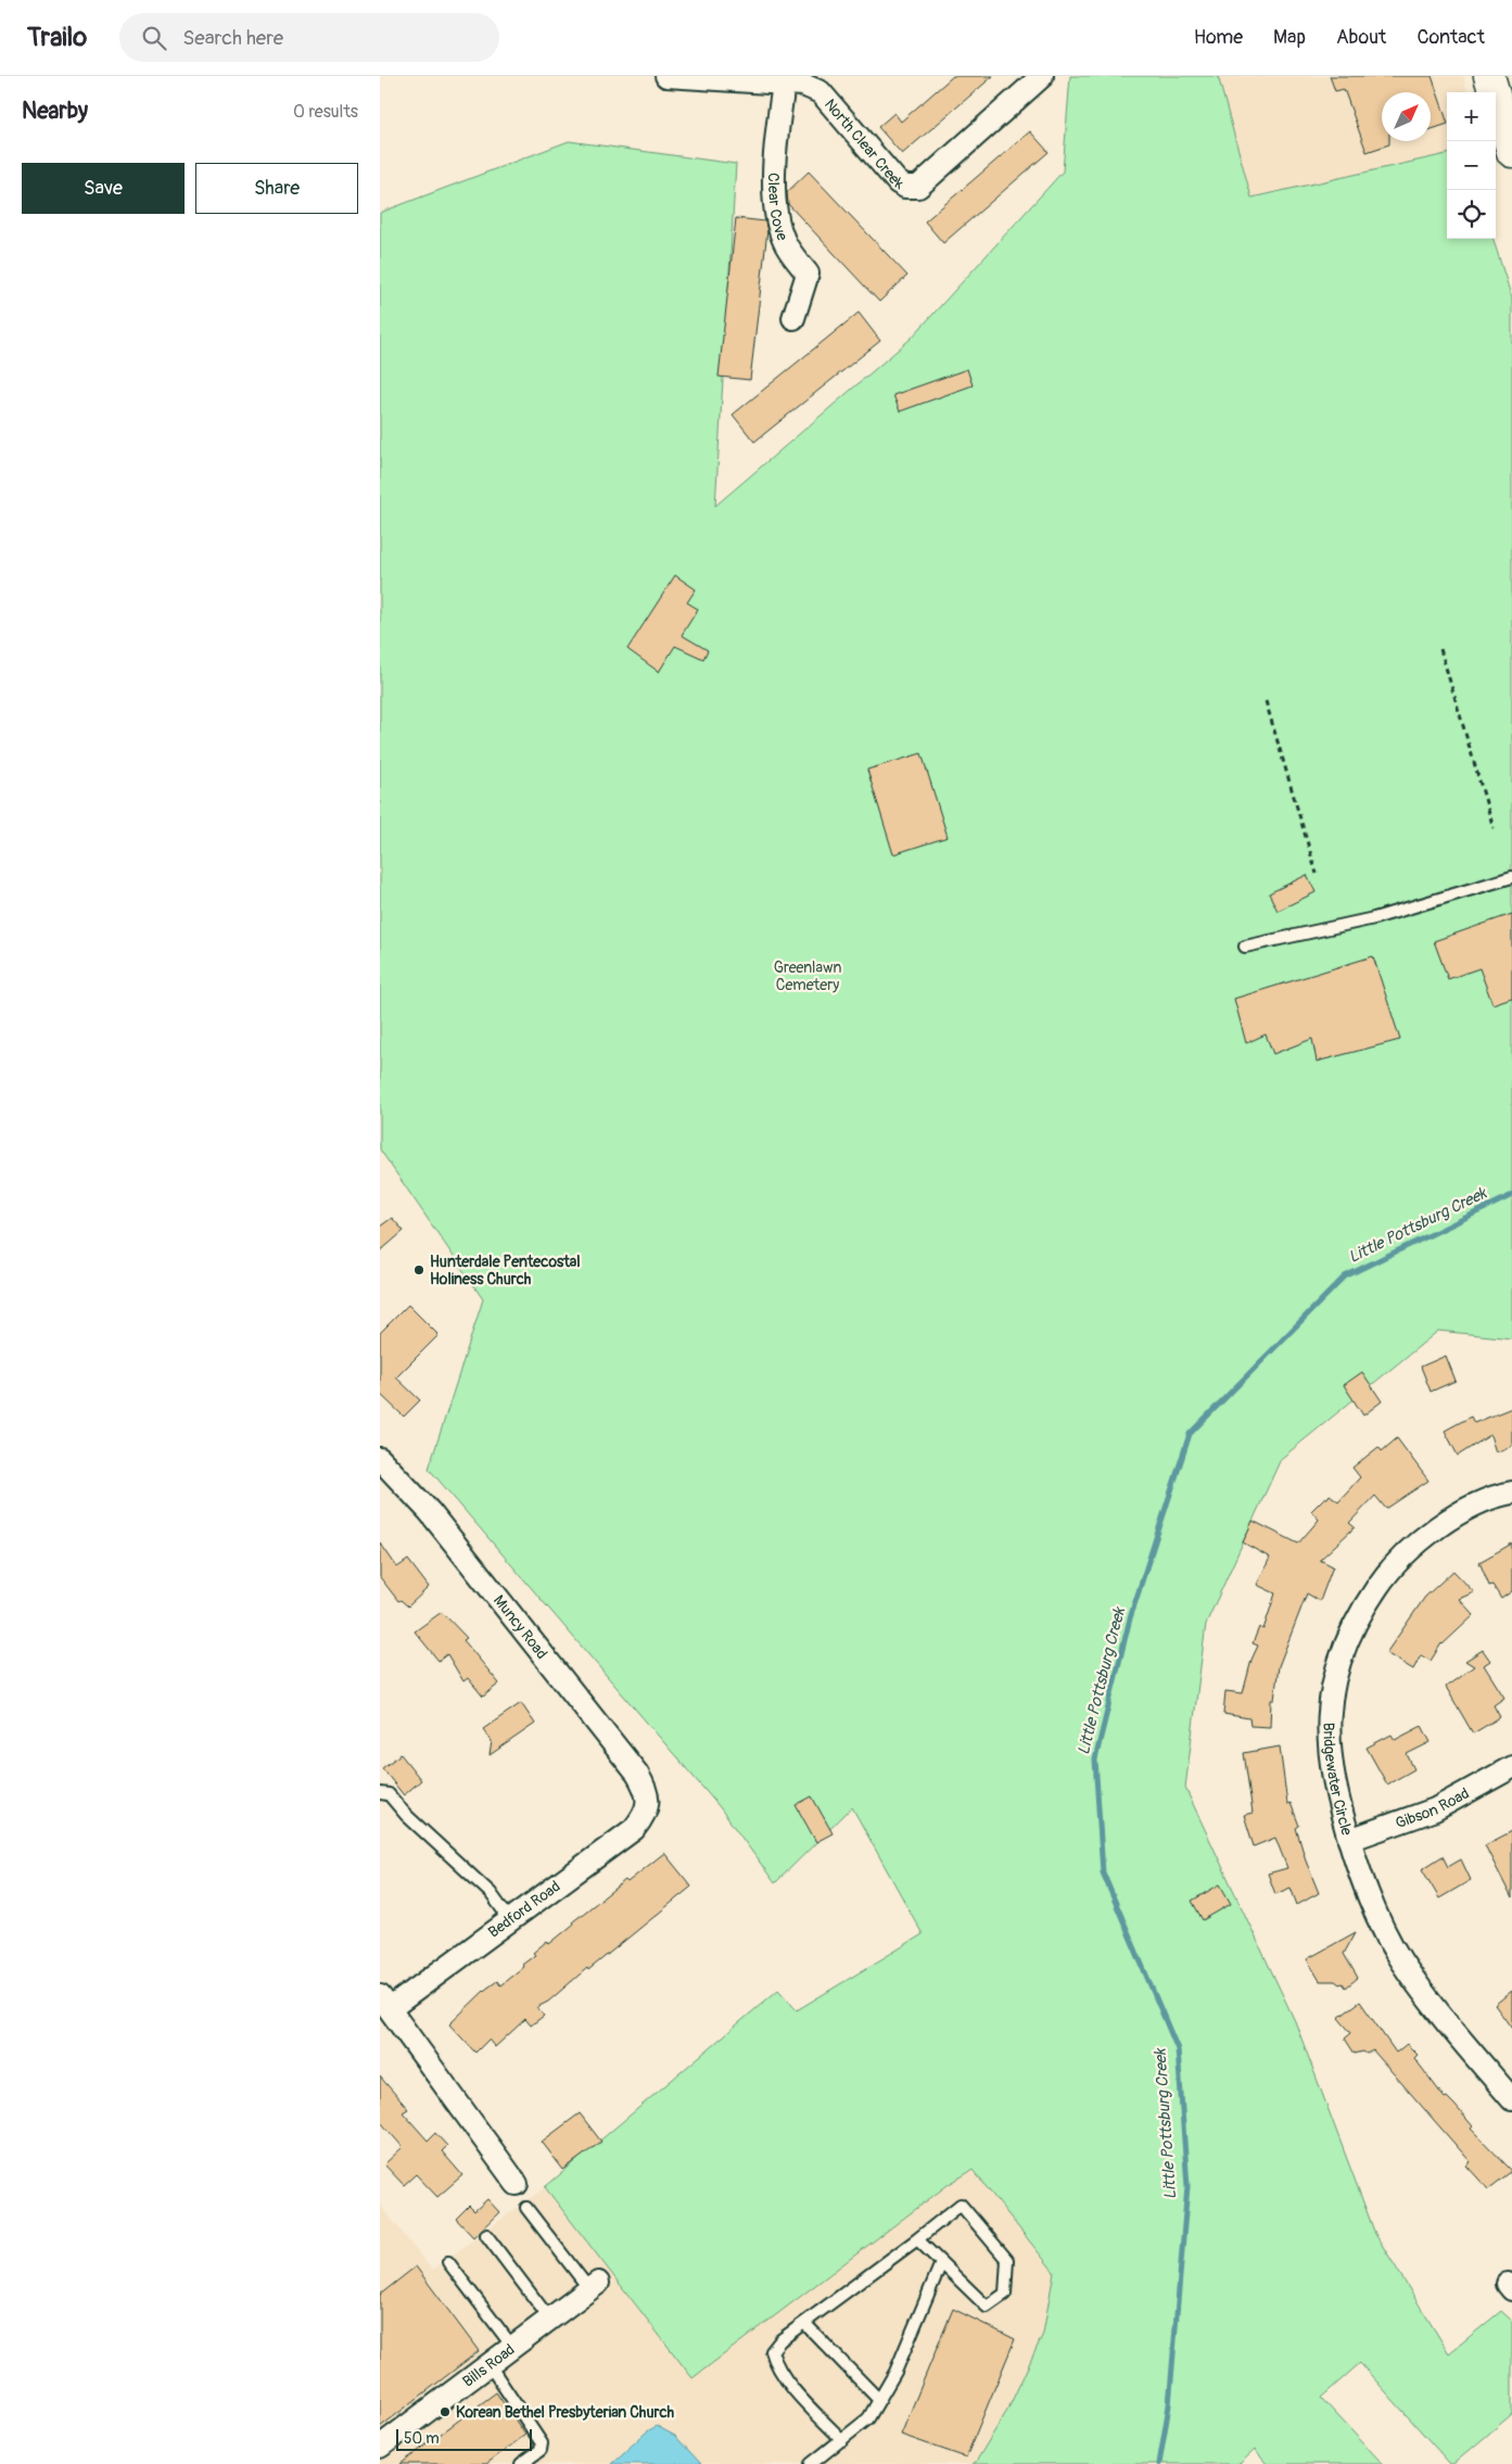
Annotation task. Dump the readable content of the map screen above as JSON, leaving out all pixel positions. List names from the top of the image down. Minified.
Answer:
{"streets":{"street":["North Clear Creek","Clear Cove","Muncy Road","Bridgewater Circle","Gibson Road","Bedford Road","Bills Road"]},"crossings":[["North Clear Creek","Clear Cove"],["Muncy Road","Bedford Road"],["Bridgewater Circle","Gibson Road"]],"water":["Little Pottsburg Creek"],"parks":["Greenlawn Cemetery"],"places":["Hunterdale Pentecostal Holiness Church","Korean Bethel Presbyterian Church"],"scale_bar":"50 m","north":"top right","page":{"header":"Trailo","search":"Search here","nav":["Home","Map","About","Contact"],"heading":["Nearby","0 results"],"map_buttons":["+","−"],"buttons":["Save","Share"],"scale":"50 m"}}
